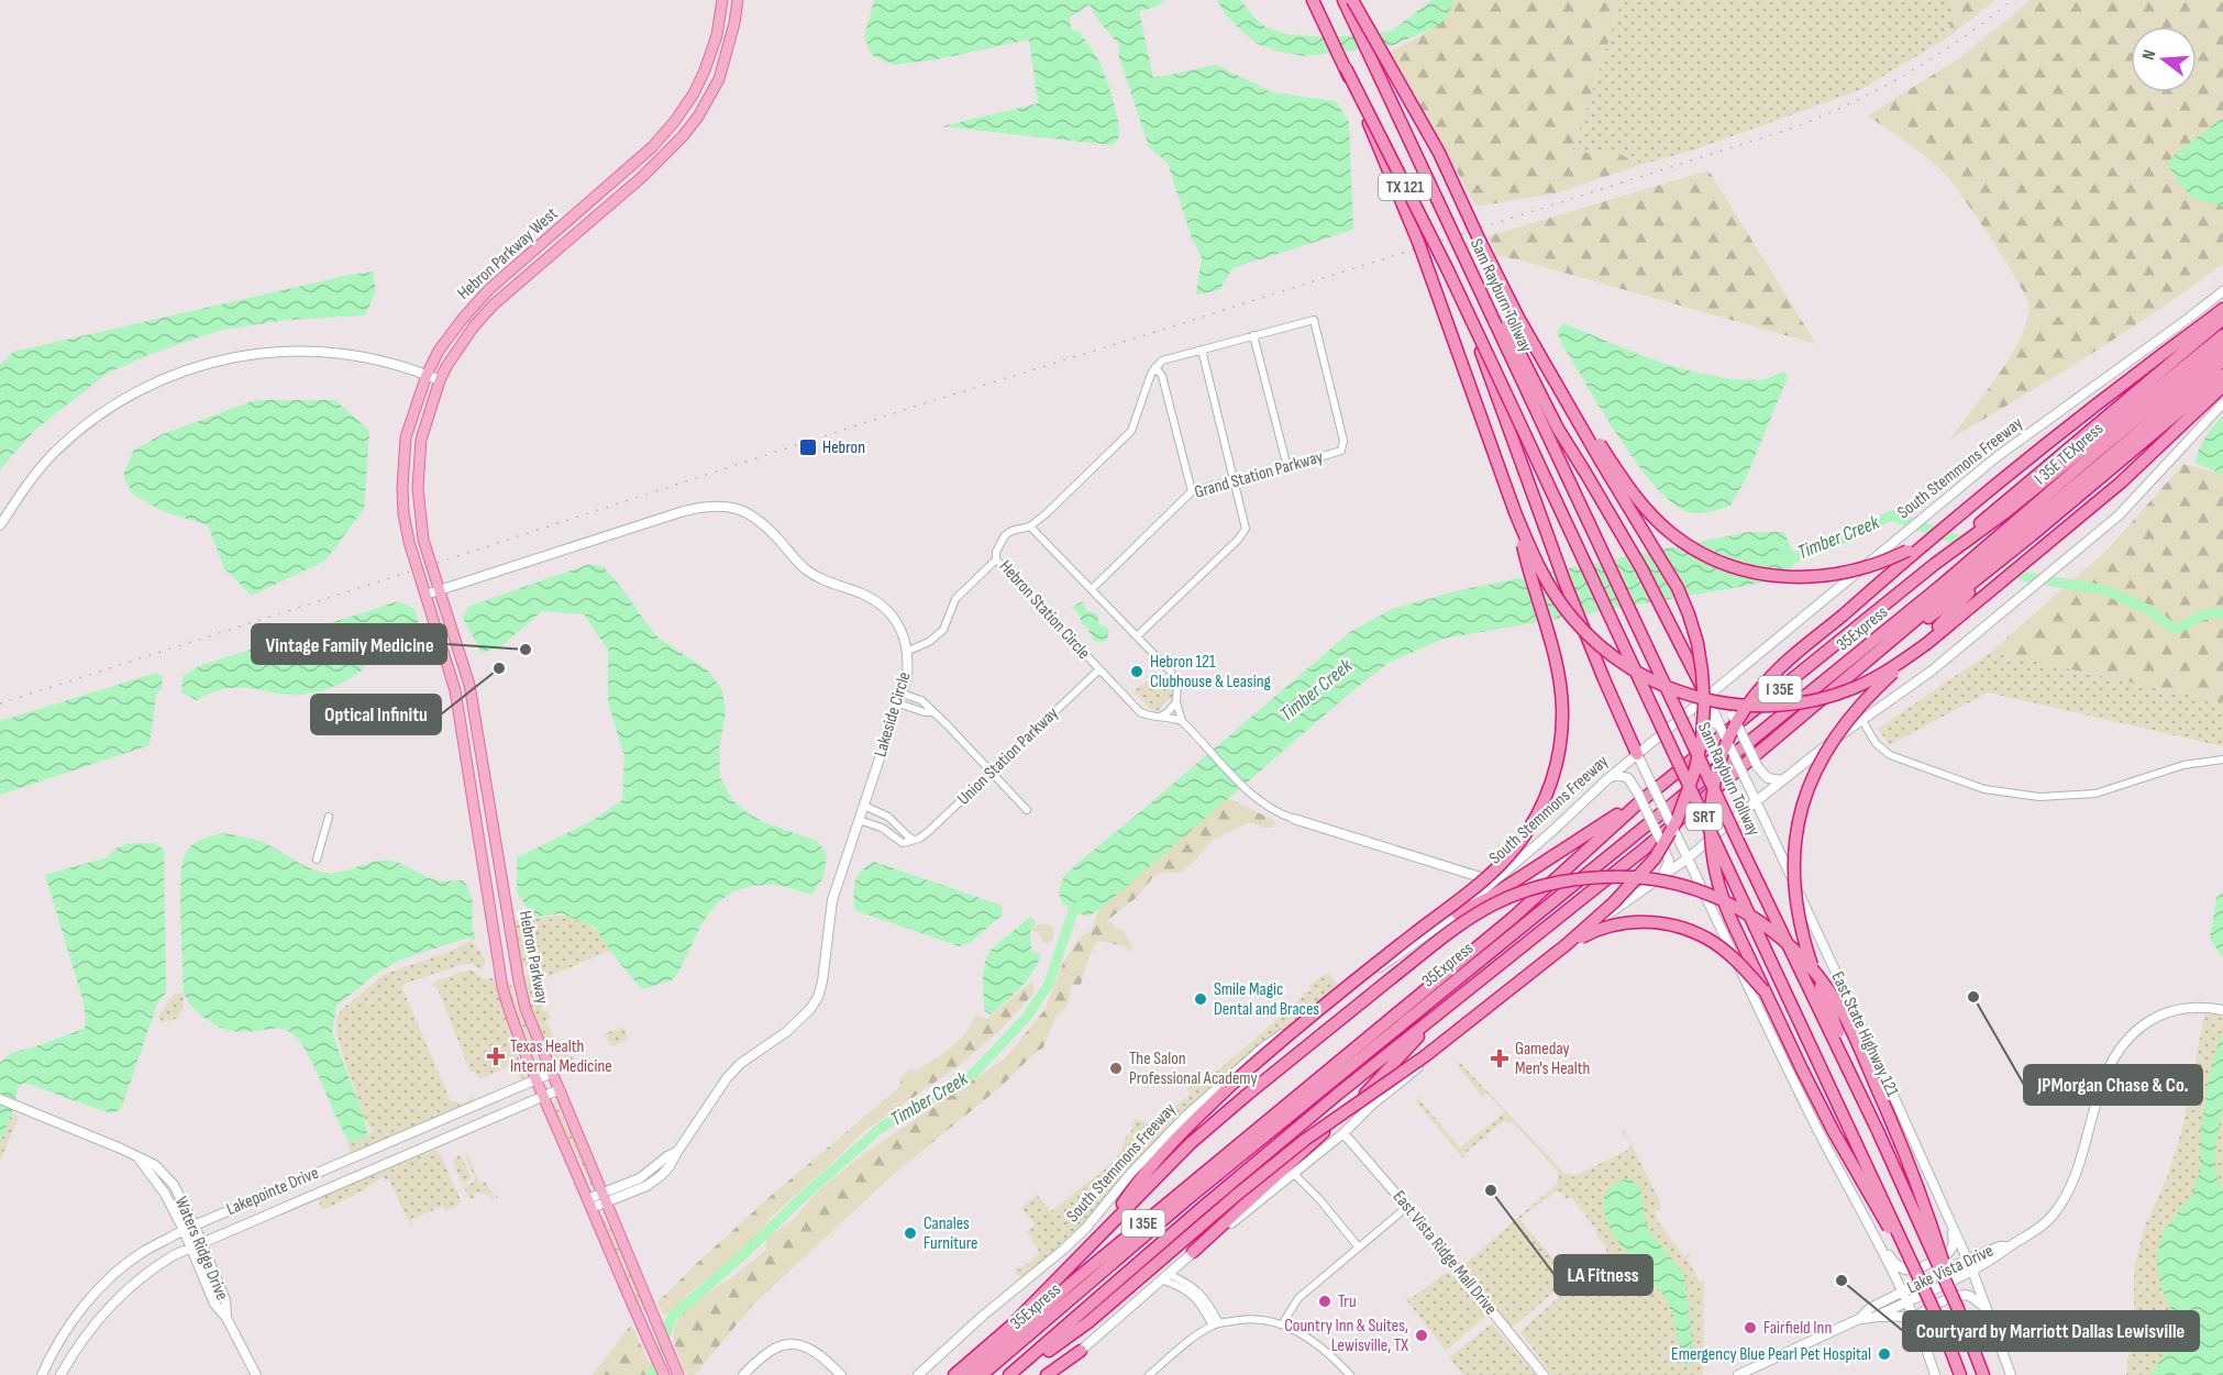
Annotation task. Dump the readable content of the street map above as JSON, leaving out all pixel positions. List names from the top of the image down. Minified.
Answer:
{"streets":{"highway":["TX 121","Sam Rayburn Tollway","I 35E TEXpress","35Express","I 35E","SRT"],"main road":["Hebron Parkway West","South Stemmons Freeway","Lakeside Circle","Hebron Parkway","East State Highway 121","Lakepointe Drive","Waters Ridge Drive","East Vista Ridge Mall Drive","Lake Vista Drive"],"street":["Grand Station Parkway","Hebron Station Circle","Union Station Parkway"]},"crossings":[["TX 121","Sam Rayburn Tollway"],["Hebron Parkway West","Hebron Parkway"],["I 35E TEXpress","35Express"],["I 35E TEXpress","I 35E"],["South Stemmons Freeway","East State Highway 121"],["Hebron Station Circle","Union Station Parkway"],["35Express","I 35E"],["Lakeside Circle","Hebron Parkway"],["Hebron Parkway","Lakepointe Drive"],["East State Highway 121","Lake Vista Drive"],["Lakepointe Drive","Waters Ridge Drive"]],"water":["Timber Creek"],"places":{"transit":["Hebron"],"other":["Vintage Family Medicine","Optical Infinitu","Hebron 121 Clubhouse & Leasing","JPMorgan Chase & Co.","Smile Magic Dental and Braces","The Salon Professional Academy","LA Fitness","Canales Furniture","Courtyard by Marriott Dallas Lewisville","Tru","Fairfield Inn","Country Inn & Suites, Lewisville, TX","Emergency Blue Pearl Pet Hospital"],"health":["Texas Health Internal Medicine","Gameday Men's Health"]},"north":"left"}
